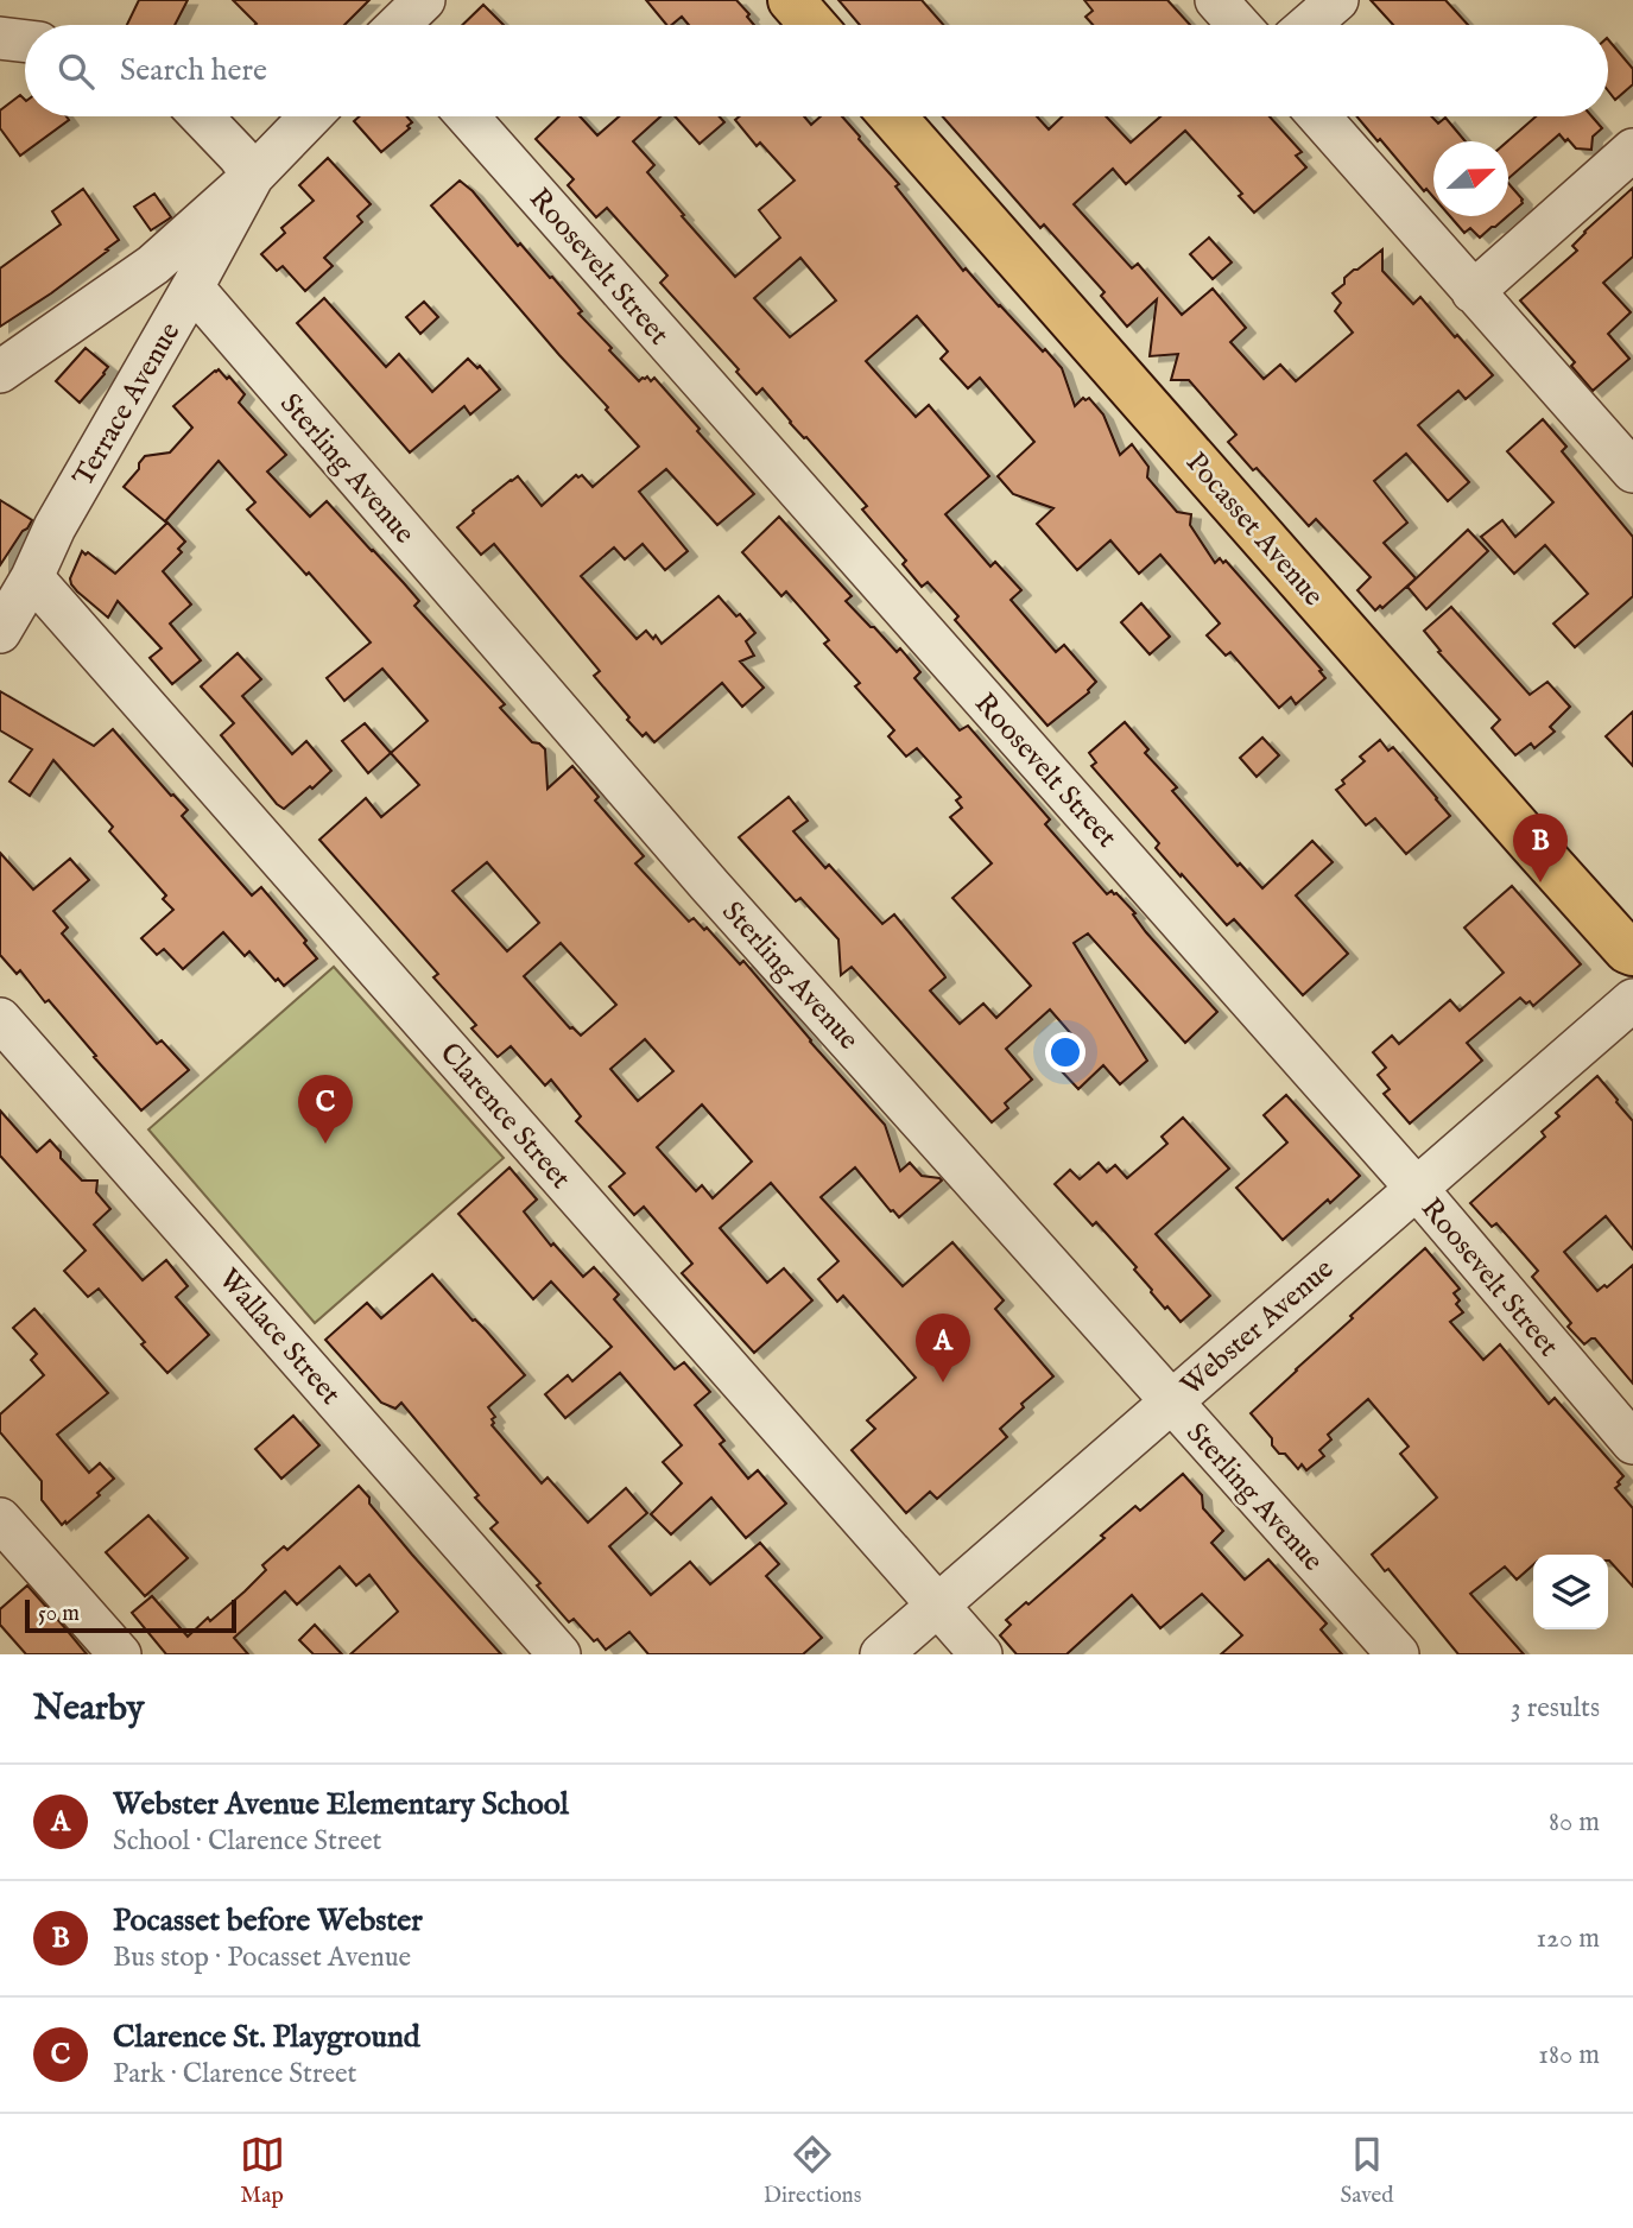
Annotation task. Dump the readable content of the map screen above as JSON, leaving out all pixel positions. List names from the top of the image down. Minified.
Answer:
{"streets":{"main road":["Pocasset Avenue"],"street":["Roosevelt Street","Terrace Avenue","Sterling Avenue","Clarence Street","Webster Avenue","Wallace Street"]},"crossings":[["Roosevelt Street","Webster Avenue"],["Terrace Avenue","Sterling Avenue"],["Terrace Avenue","Clarence Street"],["Sterling Avenue","Webster Avenue"],["Clarence Street","Webster Avenue"]],"scale_bar":"50 m","north":"right","page":{"search":"Search here","pins":["B","C","A"],"scale":"50 m","heading":["Nearby","3 results"],"list":[{"mark":"A","name":"Webster Avenue Elementary School","note":"School · Clarence Street","value":"80 m"},{"mark":"B","name":"Pocasset before Webster","note":"Bus stop · Pocasset Avenue","value":"120 m"},{"mark":"C","name":"Clarence St. Playground","note":"Park · Clarence Street","value":"180 m"}],"nav":["Map","Directions","Saved"]}}
